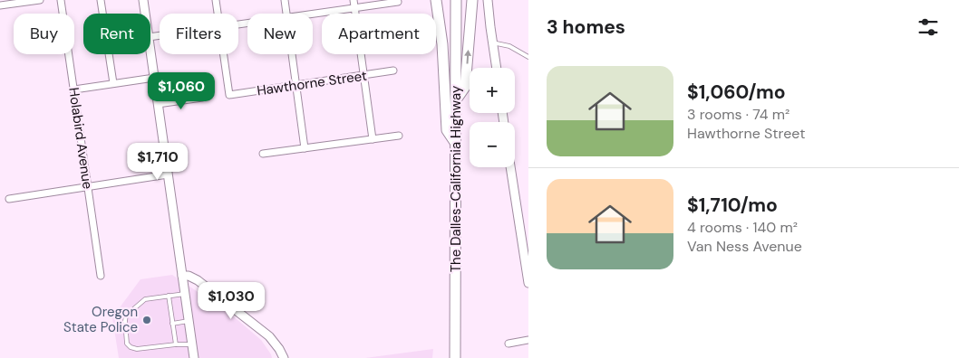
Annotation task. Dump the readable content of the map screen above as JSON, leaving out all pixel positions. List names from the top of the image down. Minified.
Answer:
{"streets":{"highway":["The Dalles-California Highway"],"street":["Hawthorne Street","Holabird Avenue"]},"places":["Oregon State Police"],"page":{"heading":"3 homes","chip":["Buy","Rent","Filters","New","Apartment"],"list":[{"name":"$1,060/mo","note":"3 rooms · 74 m² · Hawthorne Street"},{"name":"$1,710/mo","note":"4 rooms · 140 m² · Van Ness Avenue"}],"map_buttons":["+","−"],"price":["$1,060","$1,710","$1,030"]}}
